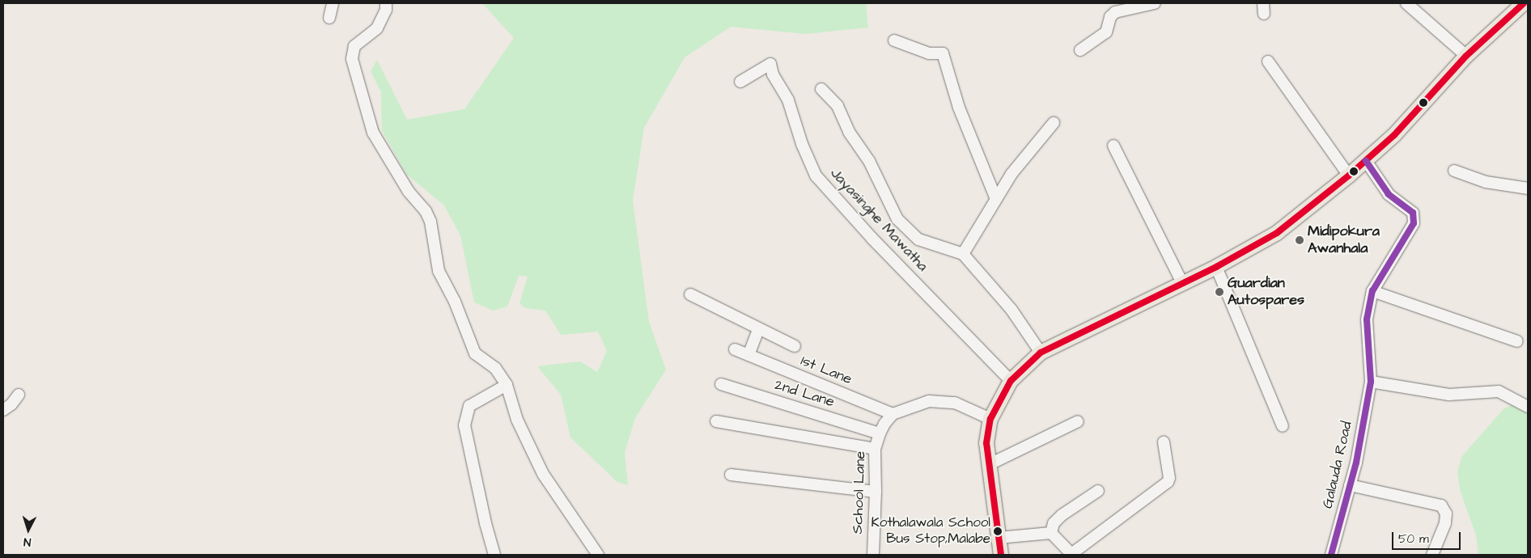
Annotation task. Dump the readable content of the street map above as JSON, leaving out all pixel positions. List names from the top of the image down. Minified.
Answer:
{"streets":{"street":["Jayasinghe Mawatha","1st Lane","2nd Lane","Galauda Road","School Lane"]},"crossings":[["1st Lane","School Lane"],["2nd Lane","School Lane"]],"places":["Midipokura Awanhala","Guardian Autospares","Kothalawala School Bus Stop,Malabe"],"scale_bar":"50 m","north":"bottom"}
